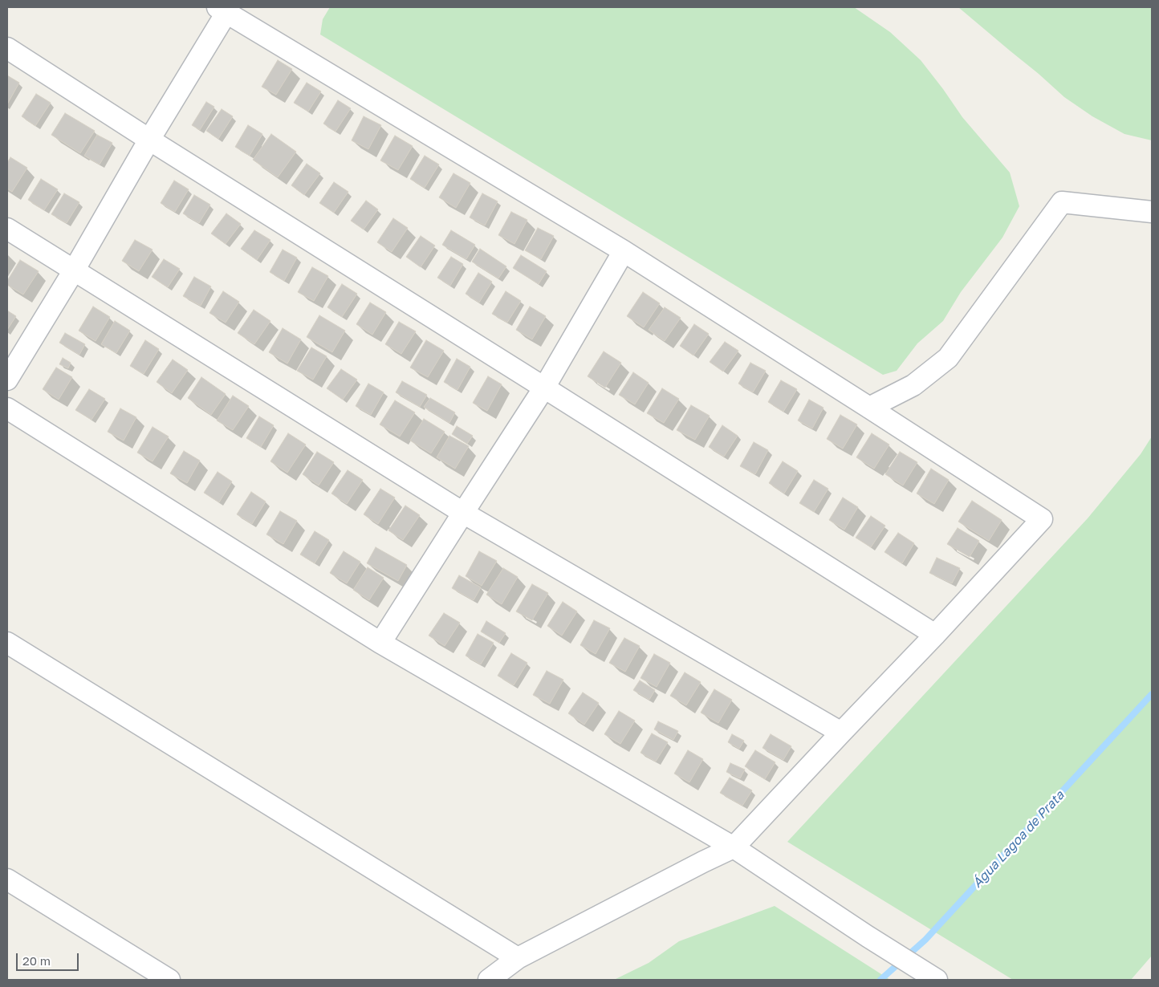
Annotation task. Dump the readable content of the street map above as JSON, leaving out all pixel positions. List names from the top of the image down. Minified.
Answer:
{"water":["Água Lagoa de Prata"],"scale_bar":"20 m"}
